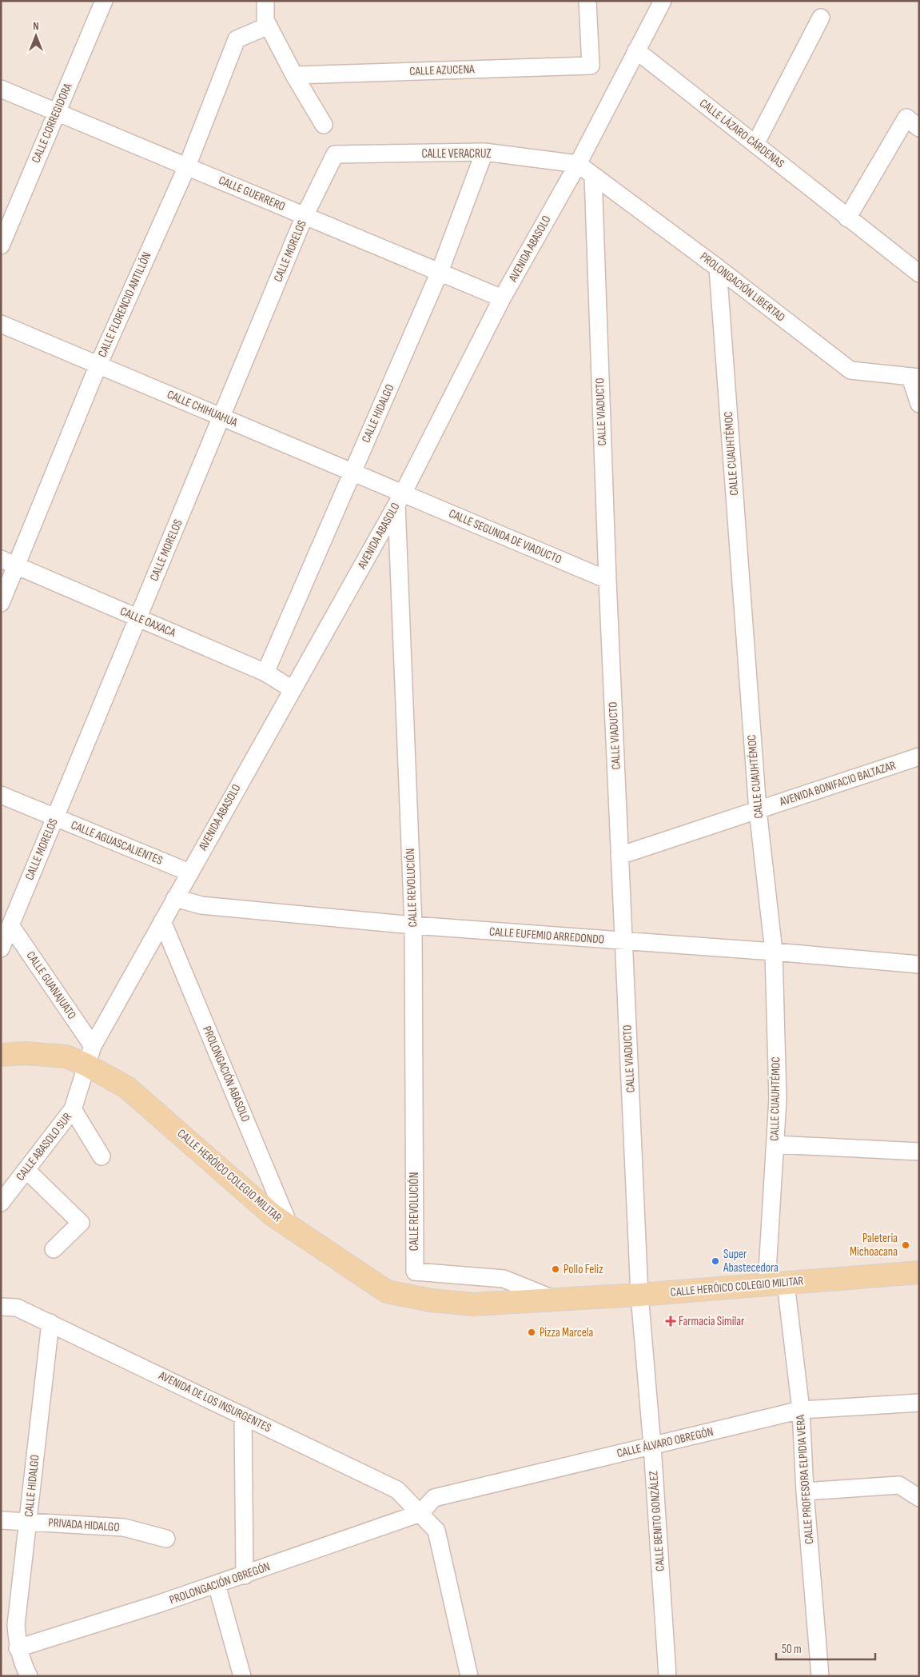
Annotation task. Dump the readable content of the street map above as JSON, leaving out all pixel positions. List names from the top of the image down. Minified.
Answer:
{"streets":{"main road":["CALLE HERÓICO COLEGIO MILITAR"],"street":["CALLE AZUCENA","CALLE CORREGIDORA","CALLE LÁZARO CÁRDENAS","CALLE VERACRUZ","CALLE GUERRERO","AVENIDA ABASOLO","CALLE MORELOS","PROLONGACIÓN LIBERTAD","CALLE FLORENCIO ANTILLÓN","CALLE CHIHUAHUA","CALLE VIADUCTO","CALLE HIDALGO","CALLE CUAUHTÉMOC","CALLE SEGUNDA DE VIADUCTO","CALLE OAXACA","AVENIDA BONIFACIO BALTAZAR","CALLE AGUASCALIENTES","CALLE REVOLUCIÓN","CALLE EUFEMIO ARREDONDO","CALLE GUANAJUATO","PROLONGACIÓN ABASOLO","CALLE ABASOLO SUR","AVENIDA DE LOS INSURGENTES","CALLE ÁLVARO OBREGÓN","CALLE PROFESORA ELPIDIA VERA","CALLE BENITO GONZÁLEZ","PRIVADA HIDALGO","PROLONGACIÓN OBREGÓN"]},"crossings":[["CALLE CORREGIDORA","CALLE GUERRERO"],["CALLE LÁZARO CÁRDENAS","AVENIDA ABASOLO"],["CALLE VERACRUZ","AVENIDA ABASOLO"],["CALLE VERACRUZ","CALLE MORELOS"],["CALLE VERACRUZ","PROLONGACIÓN LIBERTAD"],["CALLE VERACRUZ","CALLE HIDALGO"],["CALLE GUERRERO","AVENIDA ABASOLO"],["CALLE GUERRERO","CALLE MORELOS"],["CALLE GUERRERO","CALLE FLORENCIO ANTILLÓN"],["CALLE GUERRERO","CALLE HIDALGO"],["AVENIDA ABASOLO","PROLONGACIÓN LIBERTAD"],["AVENIDA ABASOLO","CALLE CHIHUAHUA"],["AVENIDA ABASOLO","CALLE SEGUNDA DE VIADUCTO"],["AVENIDA ABASOLO","CALLE OAXACA"],["AVENIDA ABASOLO","CALLE AGUASCALIENTES"],["AVENIDA ABASOLO","CALLE REVOLUCIÓN"],["AVENIDA ABASOLO","CALLE EUFEMIO ARREDONDO"],["AVENIDA ABASOLO","CALLE GUANAJUATO"],["AVENIDA ABASOLO","PROLONGACIÓN ABASOLO"],["AVENIDA ABASOLO","CALLE ABASOLO SUR"],["AVENIDA ABASOLO","CALLE HERÓICO COLEGIO MILITAR"],["CALLE MORELOS","CALLE CHIHUAHUA"],["CALLE MORELOS","CALLE OAXACA"],["CALLE MORELOS","CALLE AGUASCALIENTES"],["CALLE MORELOS","CALLE GUANAJUATO"],["PROLONGACIÓN LIBERTAD","CALLE VIADUCTO"],["PROLONGACIÓN LIBERTAD","CALLE CUAUHTÉMOC"],["CALLE FLORENCIO ANTILLÓN","CALLE CHIHUAHUA"],["CALLE FLORENCIO ANTILLÓN","CALLE OAXACA"],["CALLE CHIHUAHUA","CALLE HIDALGO"],["CALLE CHIHUAHUA","CALLE SEGUNDA DE VIADUCTO"],["CALLE CHIHUAHUA","CALLE REVOLUCIÓN"],["CALLE VIADUCTO","CALLE SEGUNDA DE VIADUCTO"],["CALLE VIADUCTO","AVENIDA BONIFACIO BALTAZAR"],["CALLE VIADUCTO","CALLE EUFEMIO ARREDONDO"],["CALLE VIADUCTO","CALLE HERÓICO COLEGIO MILITAR"],["CALLE VIADUCTO","CALLE BENITO GONZÁLEZ"],["CALLE HIDALGO","CALLE OAXACA"],["CALLE HIDALGO","AVENIDA DE LOS INSURGENTES"],["CALLE HIDALGO","PRIVADA HIDALGO"],["CALLE HIDALGO","PROLONGACIÓN OBREGÓN"],["CALLE CUAUHTÉMOC","AVENIDA BONIFACIO BALTAZAR"],["CALLE CUAUHTÉMOC","CALLE EUFEMIO ARREDONDO"],["CALLE CUAUHTÉMOC","CALLE HERÓICO COLEGIO MILITAR"],["CALLE CUAUHTÉMOC","CALLE PROFESORA ELPIDIA VERA"],["CALLE SEGUNDA DE VIADUCTO","CALLE REVOLUCIÓN"],["CALLE REVOLUCIÓN","CALLE EUFEMIO ARREDONDO"],["CALLE REVOLUCIÓN","CALLE HERÓICO COLEGIO MILITAR"],["CALLE GUANAJUATO","CALLE ABASOLO SUR"],["CALLE GUANAJUATO","CALLE HERÓICO COLEGIO MILITAR"],["PROLONGACIÓN ABASOLO","CALLE HERÓICO COLEGIO MILITAR"],["CALLE ABASOLO SUR","CALLE HERÓICO COLEGIO MILITAR"],["CALLE HERÓICO COLEGIO MILITAR","CALLE PROFESORA ELPIDIA VERA"],["CALLE HERÓICO COLEGIO MILITAR","CALLE BENITO GONZÁLEZ"],["AVENIDA DE LOS INSURGENTES","CALLE ÁLVARO OBREGÓN"],["AVENIDA DE LOS INSURGENTES","PROLONGACIÓN OBREGÓN"],["CALLE ÁLVARO OBREGÓN","CALLE PROFESORA ELPIDIA VERA"],["CALLE ÁLVARO OBREGÓN","CALLE BENITO GONZÁLEZ"],["CALLE ÁLVARO OBREGÓN","PROLONGACIÓN OBREGÓN"]],"places":{"other":["Paleteria Michoacana","Super Abastecedora","Pollo Feliz","Pizza Marcela"],"health":["Farmacia Similar"]},"scale_bar":"50 m","north":"top"}
